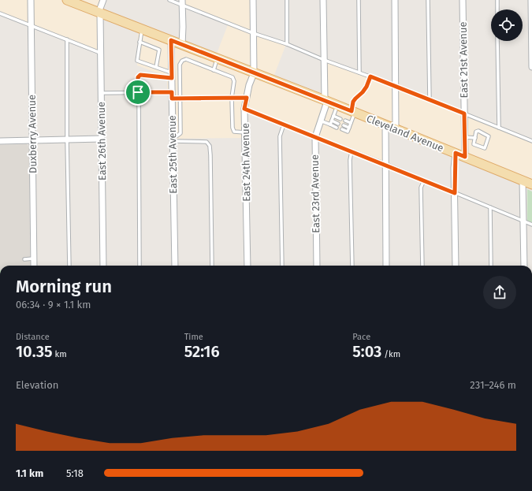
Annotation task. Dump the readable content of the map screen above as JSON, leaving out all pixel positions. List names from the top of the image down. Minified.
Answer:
{"streets":{"main road":["Cleveland Avenue"],"street":["East 21st Avenue","Duxberry Avenue","East 26th Avenue","East 25th Avenue","East 24th Avenue","East 23rd Avenue"]},"crossings":[["East 21st Avenue","Cleveland Avenue"],["Cleveland Avenue","East 26th Avenue"],["Cleveland Avenue","East 25th Avenue"],["Cleveland Avenue","East 24th Avenue"],["Cleveland Avenue","East 23rd Avenue"]],"page":{"heading":["Morning run","06:34 · 9 × 1.1 km"],"stats":[["Distance","10.35 km"],["Time","52:16"],["Pace","5:03 /km"]],"chart":["Elevation","231–246 m"],"list":[{"name":"1.1 km","note":"5:18"}]}}
